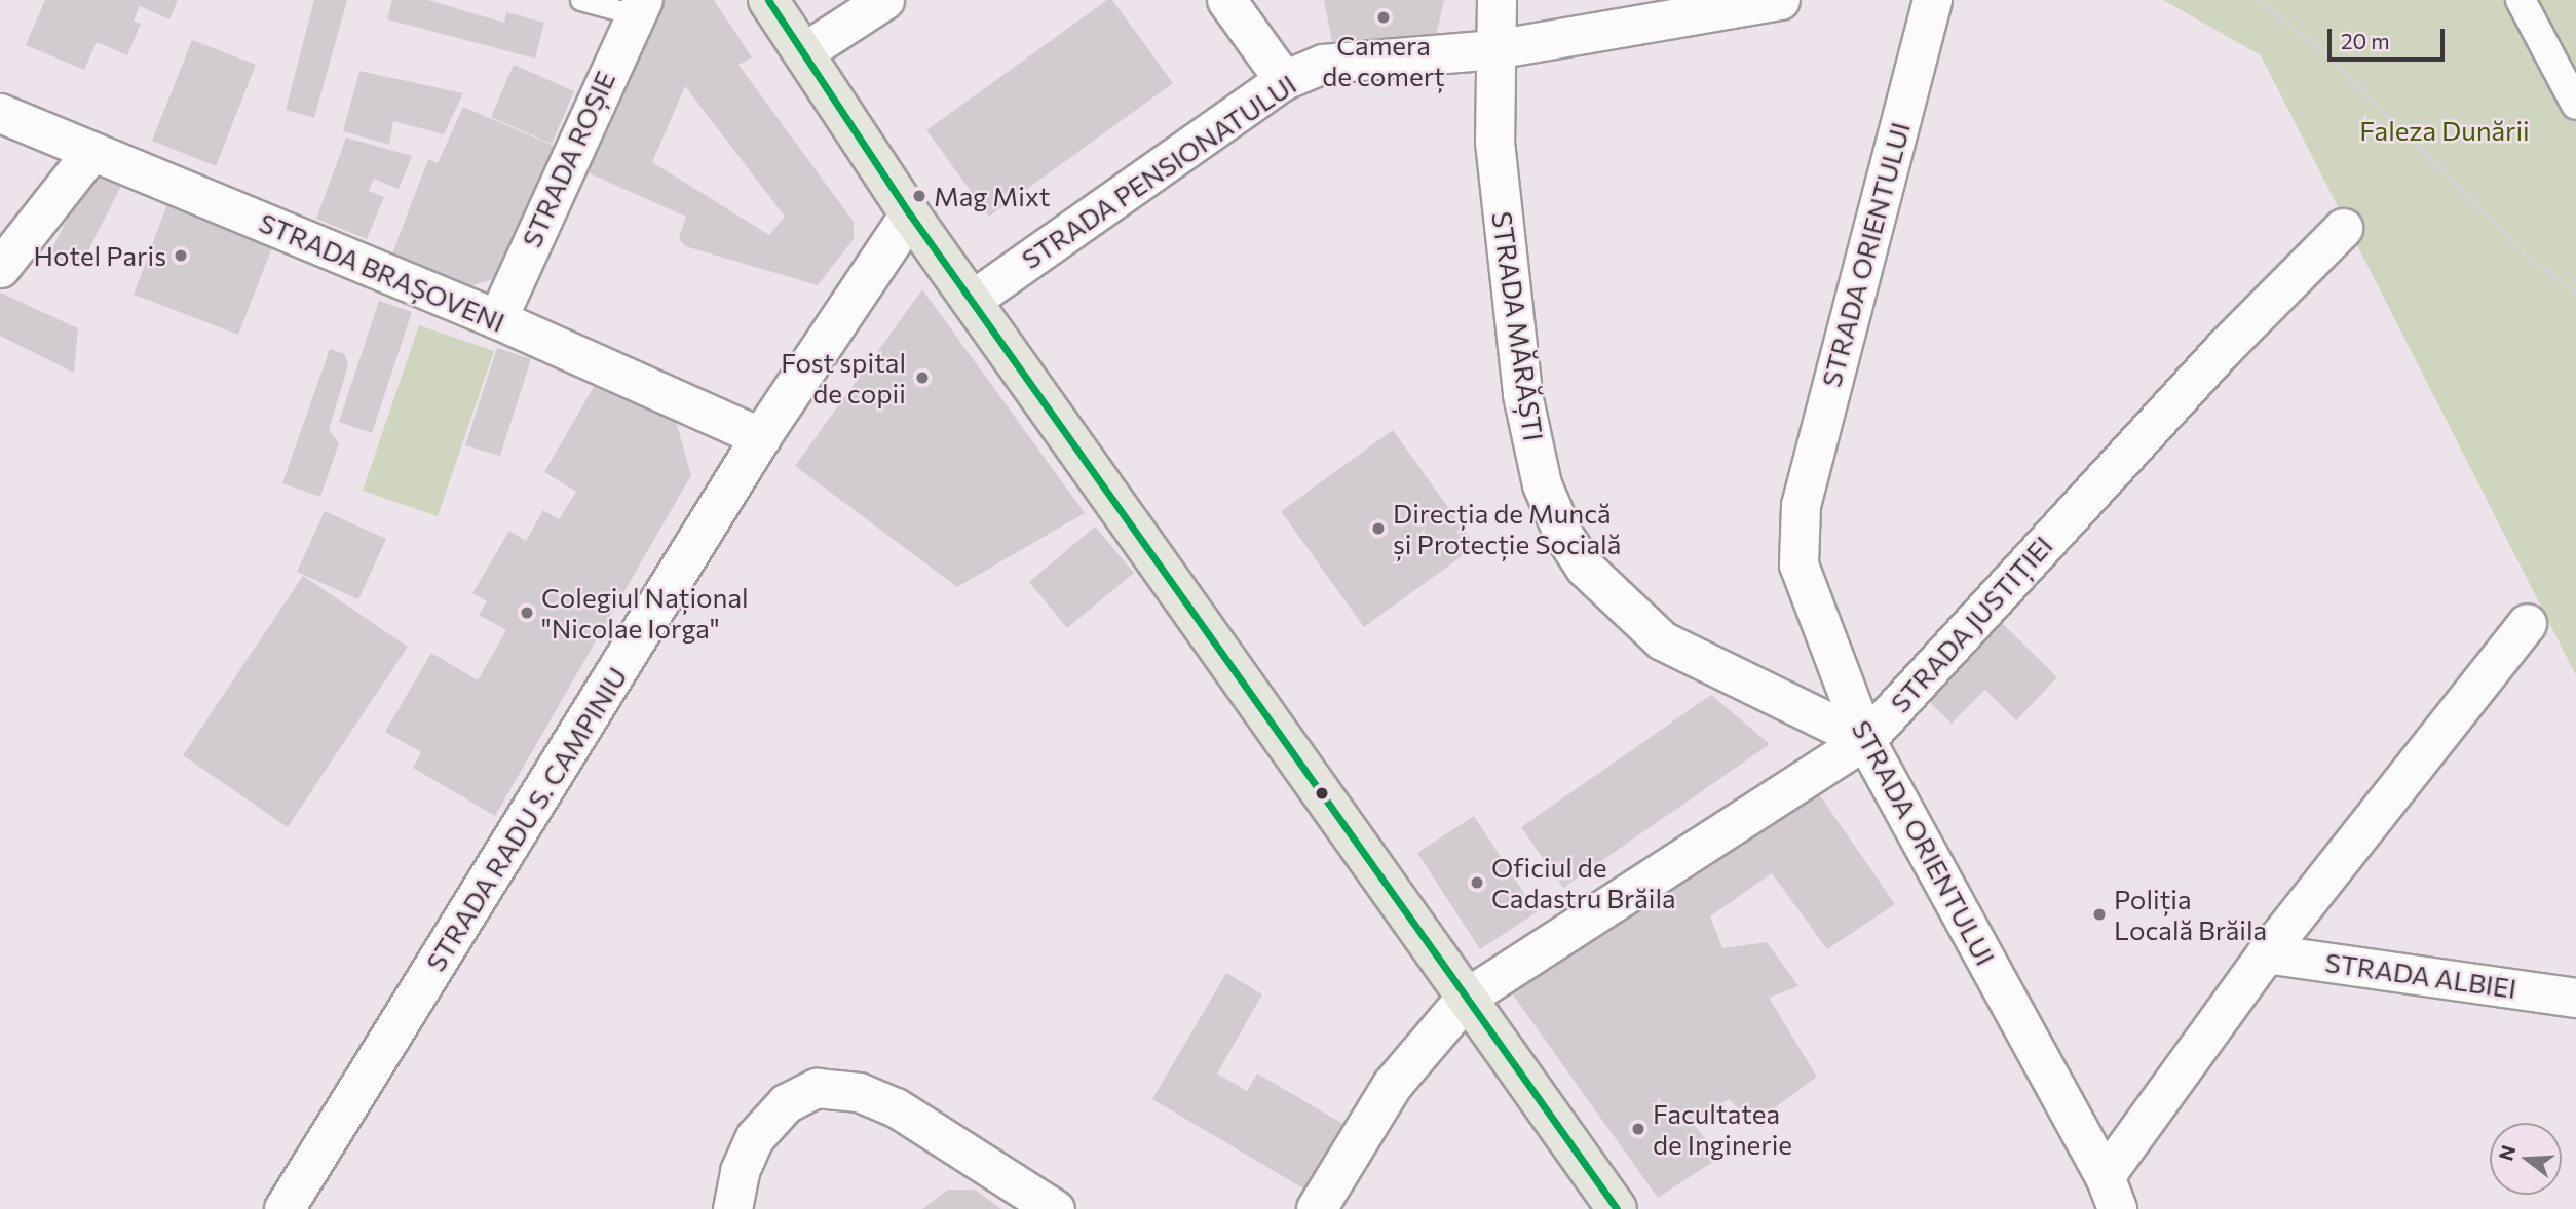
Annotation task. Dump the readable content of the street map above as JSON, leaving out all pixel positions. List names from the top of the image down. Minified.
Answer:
{"streets":{"street":["STRADA ROȘIE","STRADA PENSIONATULUI","STRADA ORIENTULUI","STRADA BRAȘOVENI","STRADA MĂRĂȘTI","STRADA JUSTIȚIEI","STRADA RADU S. CAMPINIU","STRADA ALBIEI"]},"crossings":[["STRADA ROȘIE","STRADA BRAȘOVENI"],["STRADA PENSIONATULUI","STRADA MĂRĂȘTI"],["STRADA ORIENTULUI","STRADA MĂRĂȘTI"],["STRADA ORIENTULUI","STRADA JUSTIȚIEI"],["STRADA BRAȘOVENI","STRADA RADU S. CAMPINIU"],["STRADA MĂRĂȘTI","STRADA JUSTIȚIEI"]],"parks":["Faleza Dunării"],"places":["Camera de comerț","Mag Mixt","Hotel Paris","Fost spital de copii","Direcția de Muncă și Protecție Socială","Colegiul Național \"Nicolae Iorga\"","Oficiul de Cadastru Brăila","Poliția Locală Brăila","Facultatea de Inginerie"],"scale_bar":"20 m","north":"left"}
